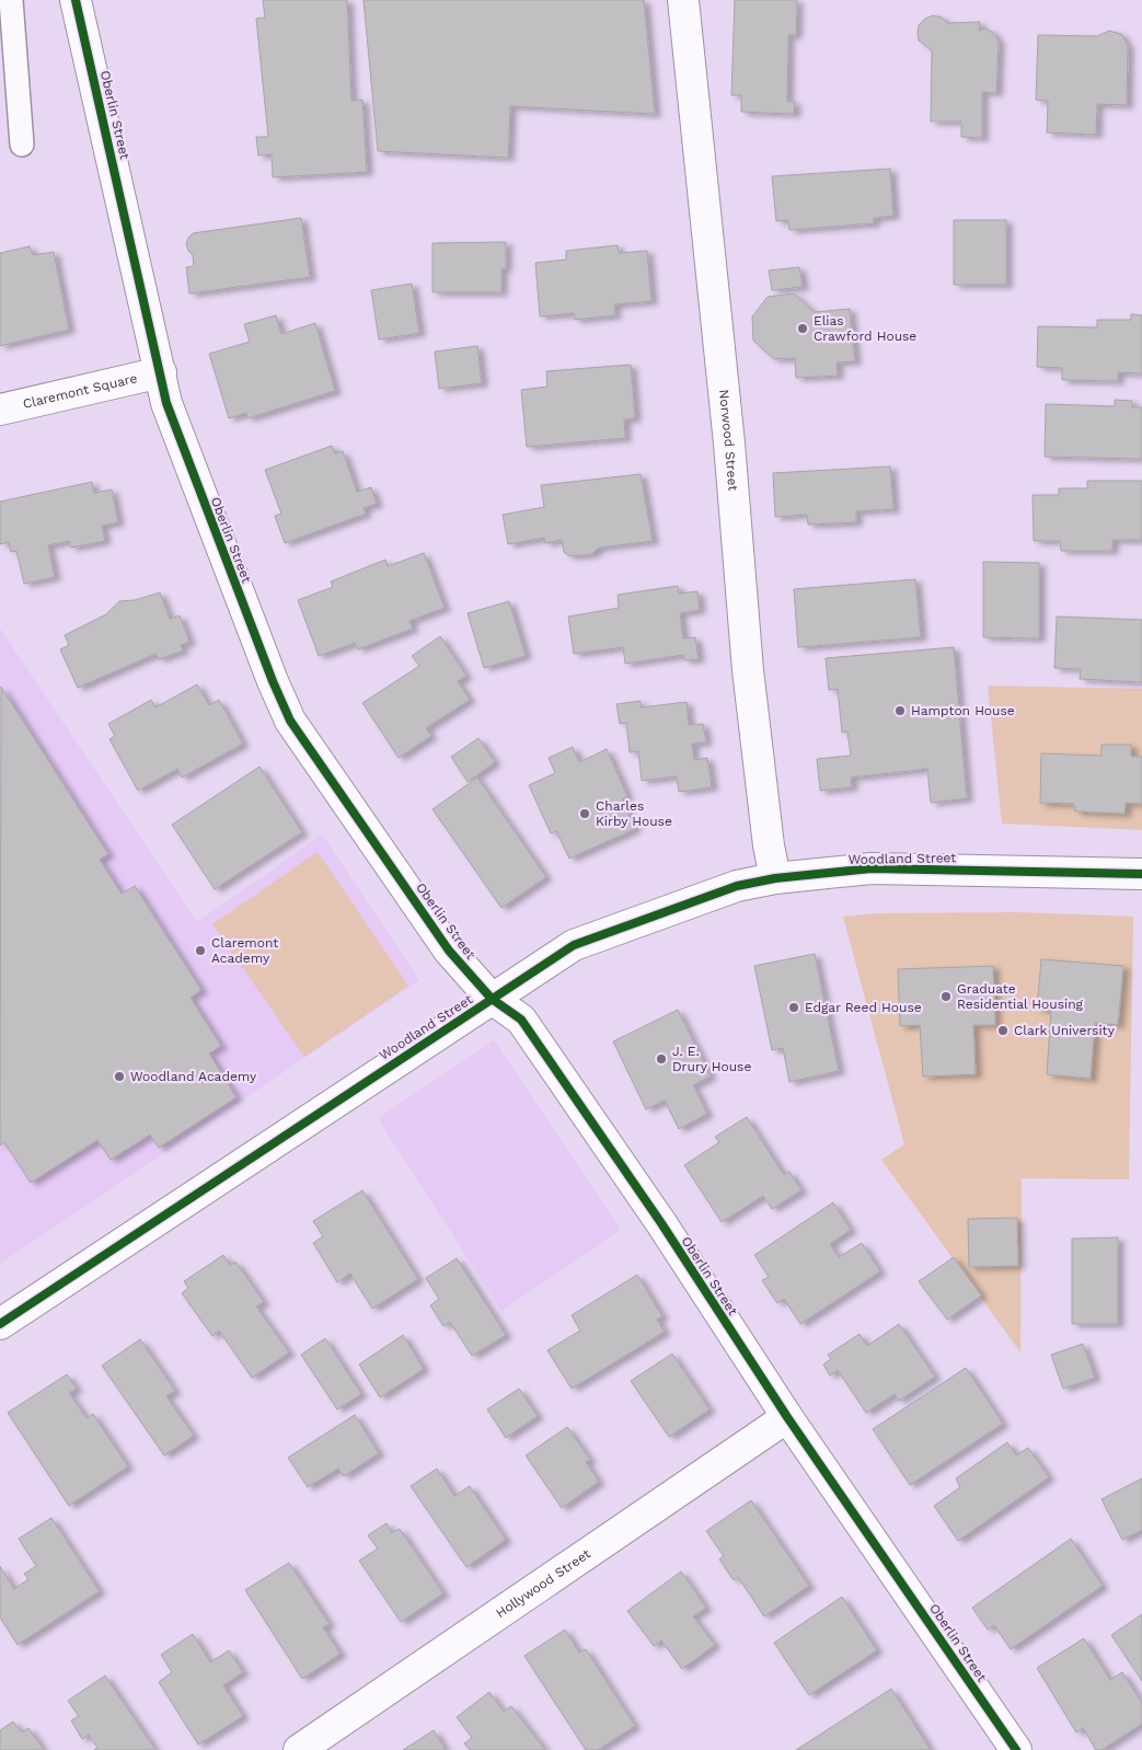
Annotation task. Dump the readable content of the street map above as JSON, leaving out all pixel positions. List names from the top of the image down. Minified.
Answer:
{"streets":{"street":["Oberlin Street","Claremont Square","Norwood Street","Woodland Street","Hollywood Street"]},"crossings":[["Oberlin Street","Claremont Square"],["Oberlin Street","Woodland Street"],["Oberlin Street","Hollywood Street"],["Norwood Street","Woodland Street"]],"places":["Elias Crawford House","Hampton House","Charles Kirby House","Claremont Academy","Graduate Residential Housing","Edgar Reed House","Clark University","J. E. Drury House","Woodland Academy"]}
